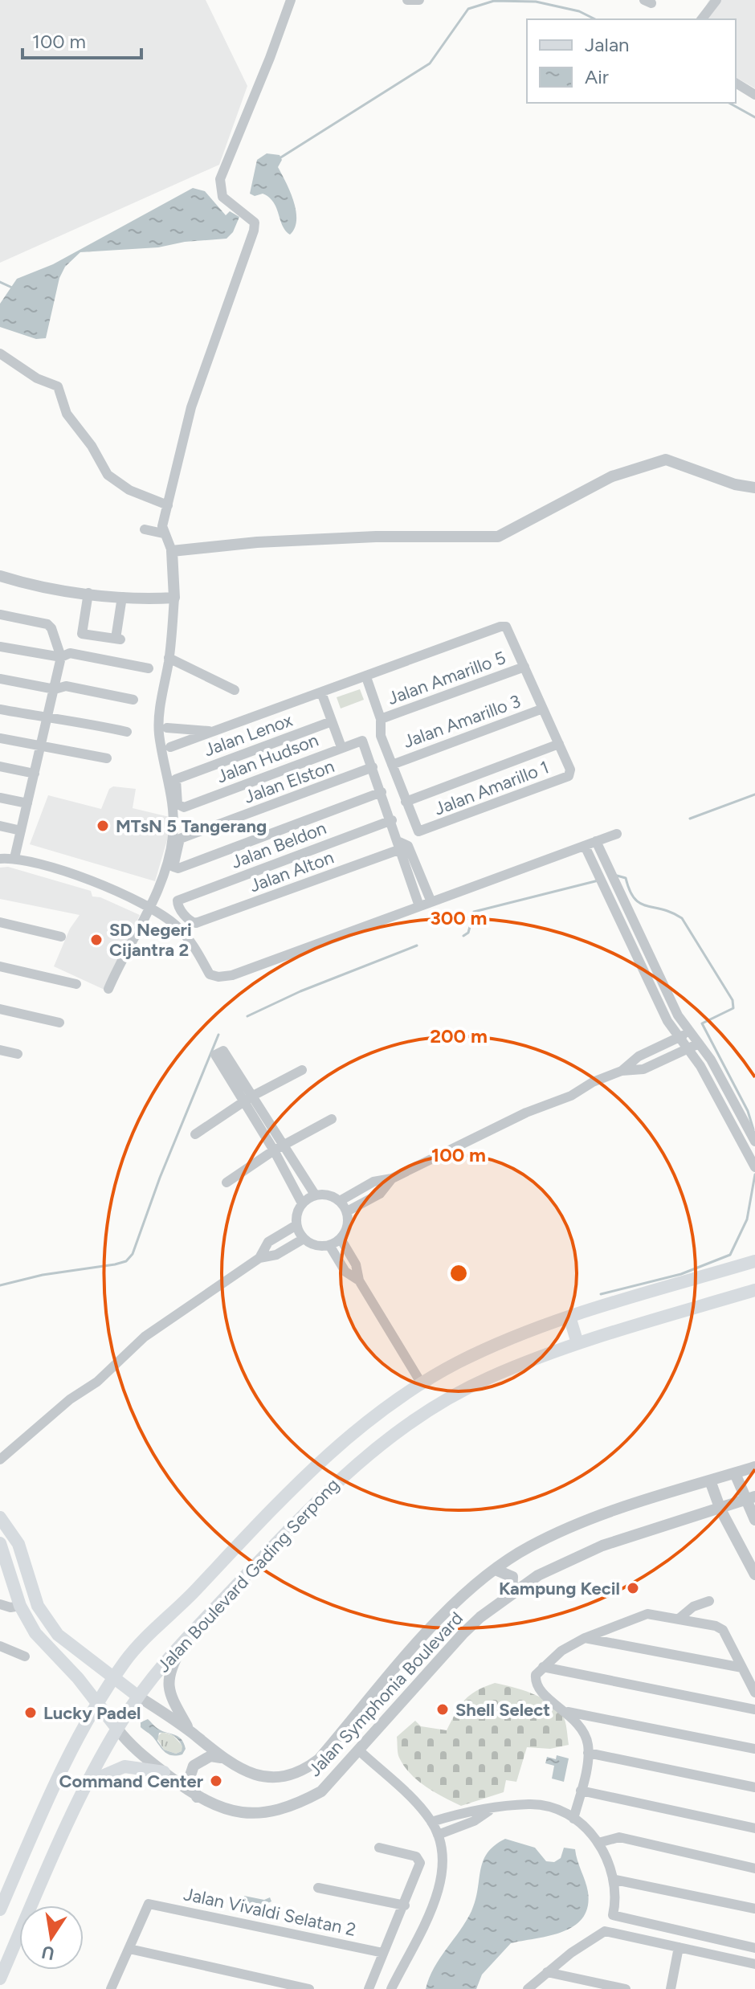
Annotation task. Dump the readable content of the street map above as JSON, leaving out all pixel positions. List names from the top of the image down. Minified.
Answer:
{"streets":{"main road":["Jalan Boulevard Gading Serpong"],"street":["Jalan Amarillo 5","Jalan Amarillo 3","Jalan Lenox","Jalan Hudson","Jalan Elston","Jalan Amarillo 1","Jalan Beldon","Jalan Alton","Jalan Symphonia Boulevard","Jalan Vivaldi Selatan 2"]},"crossings":[["Jalan Lenox","Jalan Hudson"],["Jalan Hudson","Jalan Elston"],["Jalan Amarillo 1","Jalan Beldon"],["Jalan Beldon","Jalan Alton"],["Jalan Boulevard Gading Serpong","Jalan Symphonia Boulevard"]],"places":["MTsN 5 Tangerang","SD Negeri Cijantra 2","Kampung Kecil","Shell Select","Lucky Padel","Command Center"],"legend":["Jalan","Air"],"scale_bar":"100 m","north":"bottom","rings":["300 m","200 m","100 m"]}
